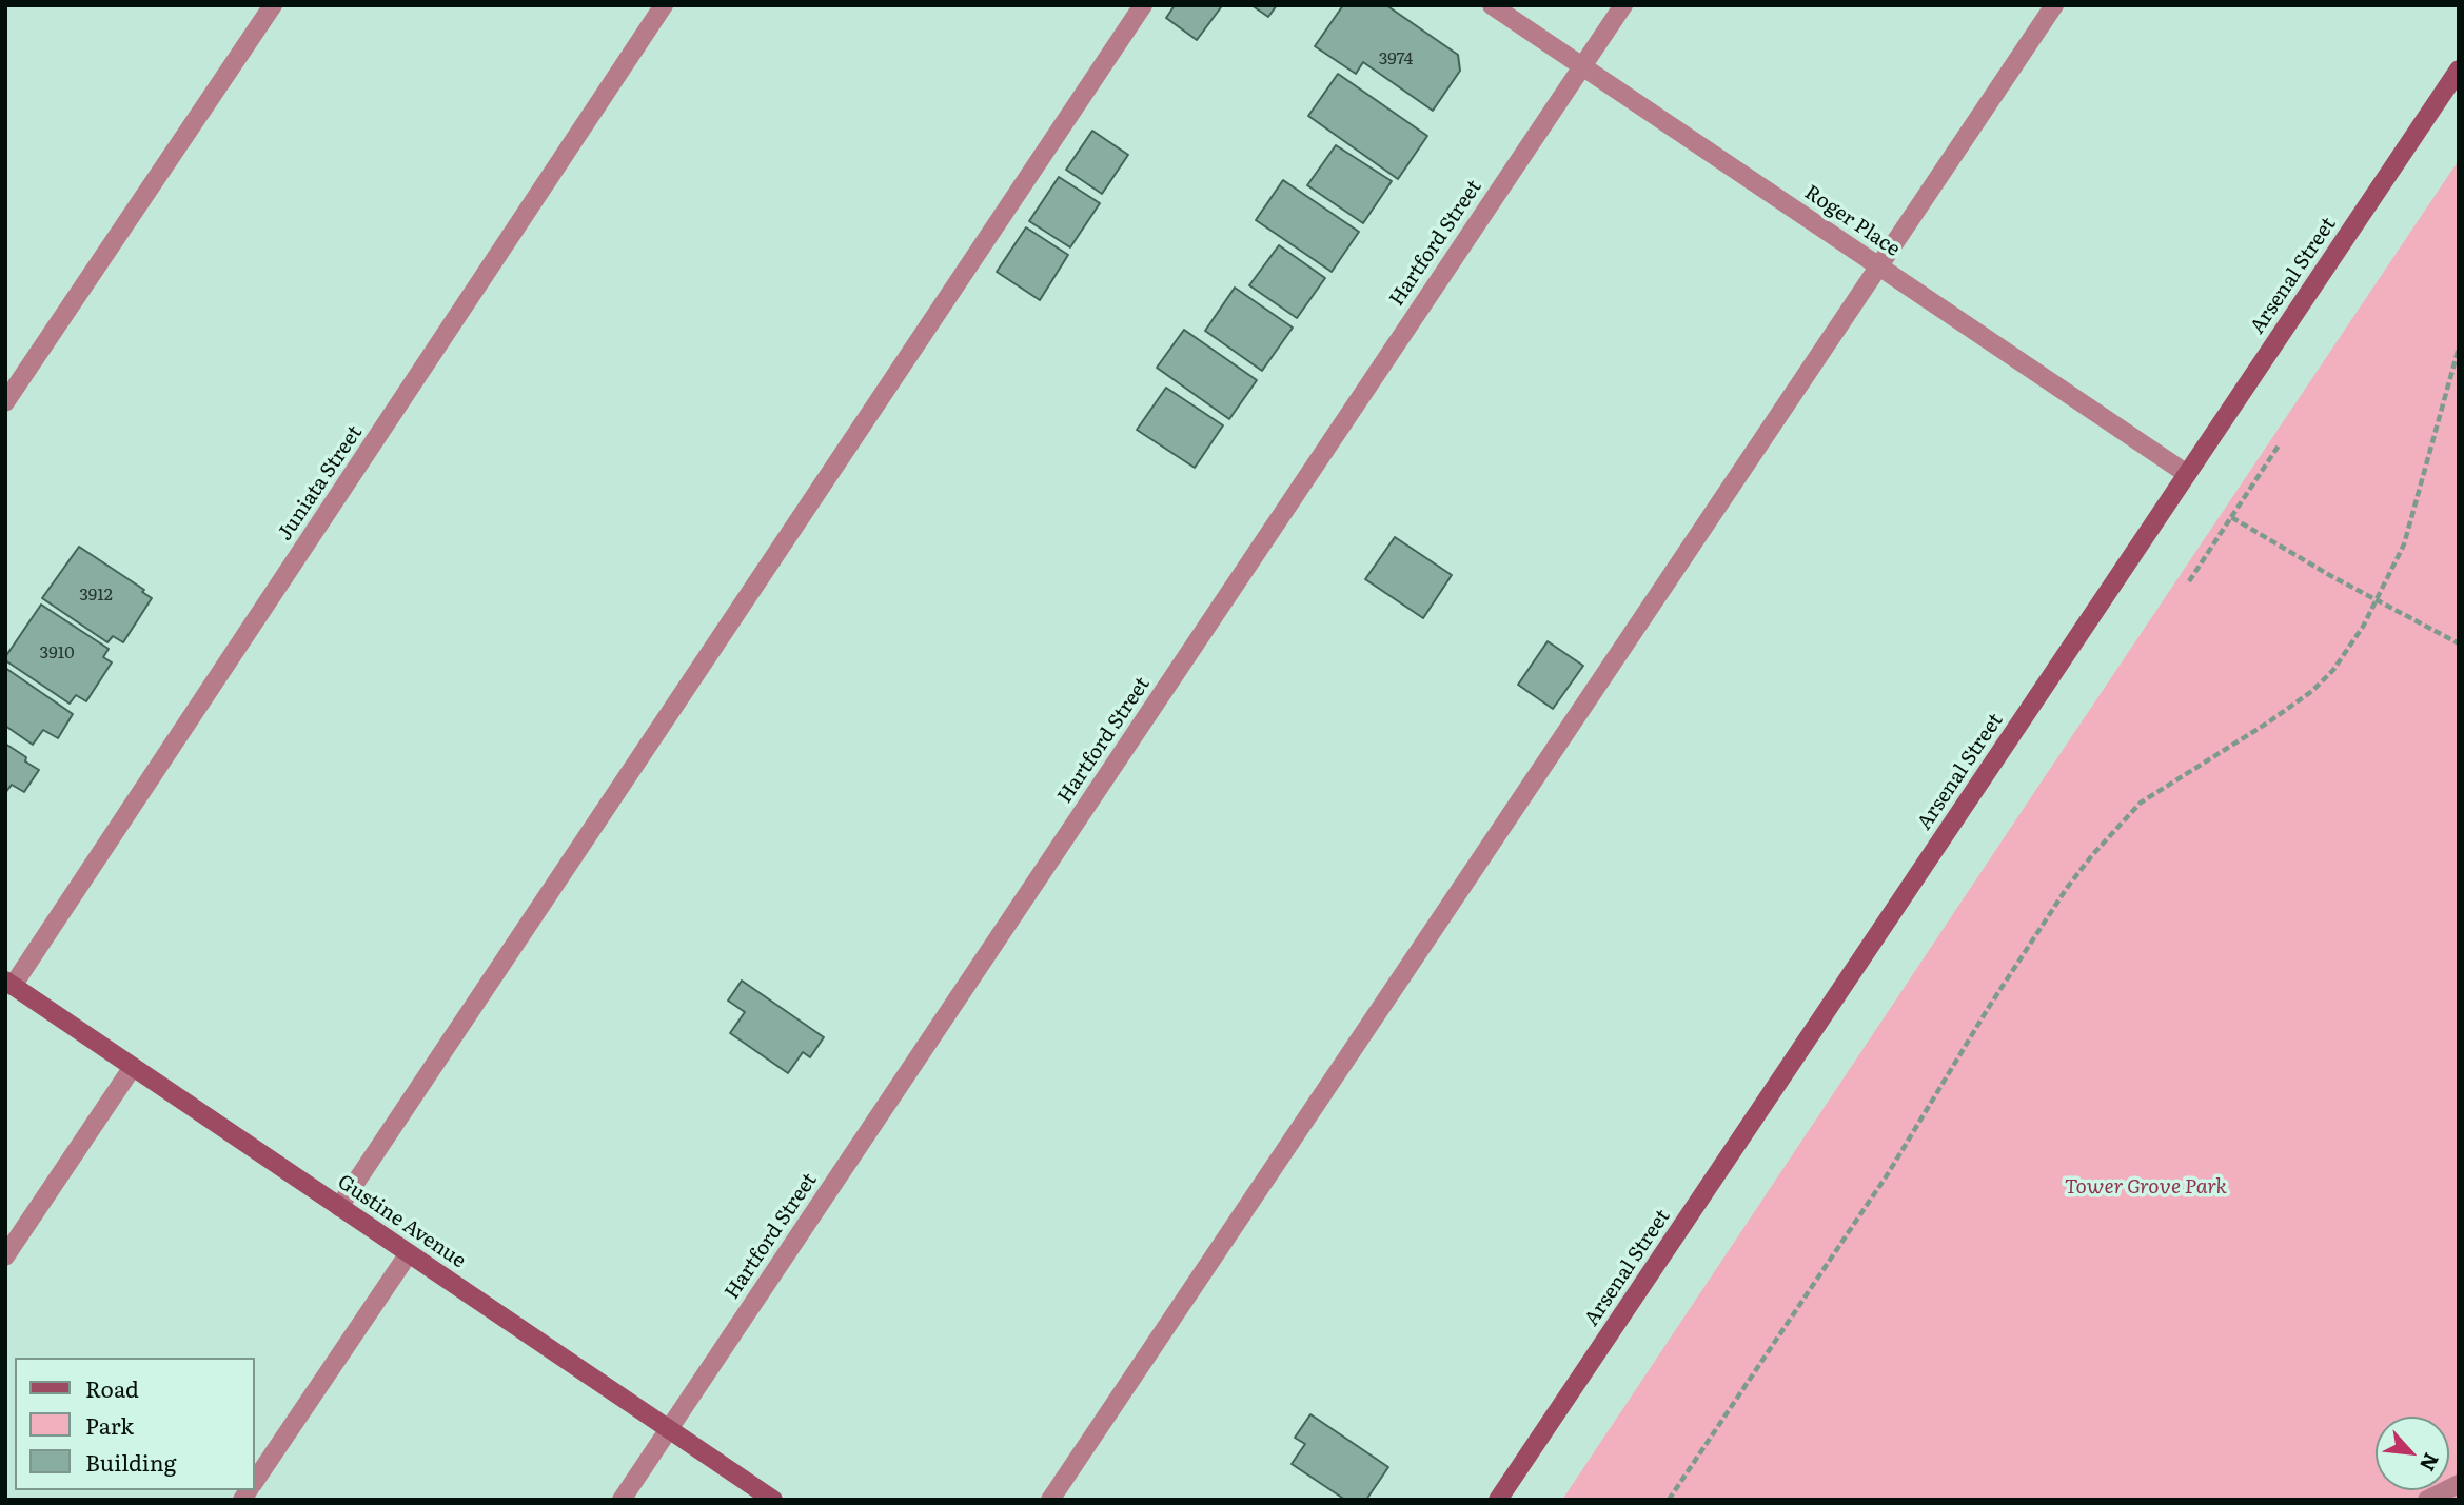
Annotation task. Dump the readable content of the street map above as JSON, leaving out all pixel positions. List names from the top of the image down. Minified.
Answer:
{"streets":{"main road":["Arsenal Street","Gustine Avenue"],"street":["Roger Place","Hartford Street","Juniata Street"]},"crossings":[["Roger Place","Hartford Street"],["Roger Place","Arsenal Street"],["Hartford Street","Gustine Avenue"],["Juniata Street","Gustine Avenue"]],"parks":["Tower Grove Park"],"house_numbers":["3974","3912","3910"],"legend":["Road","Park","Building"],"north":"bottom right"}
